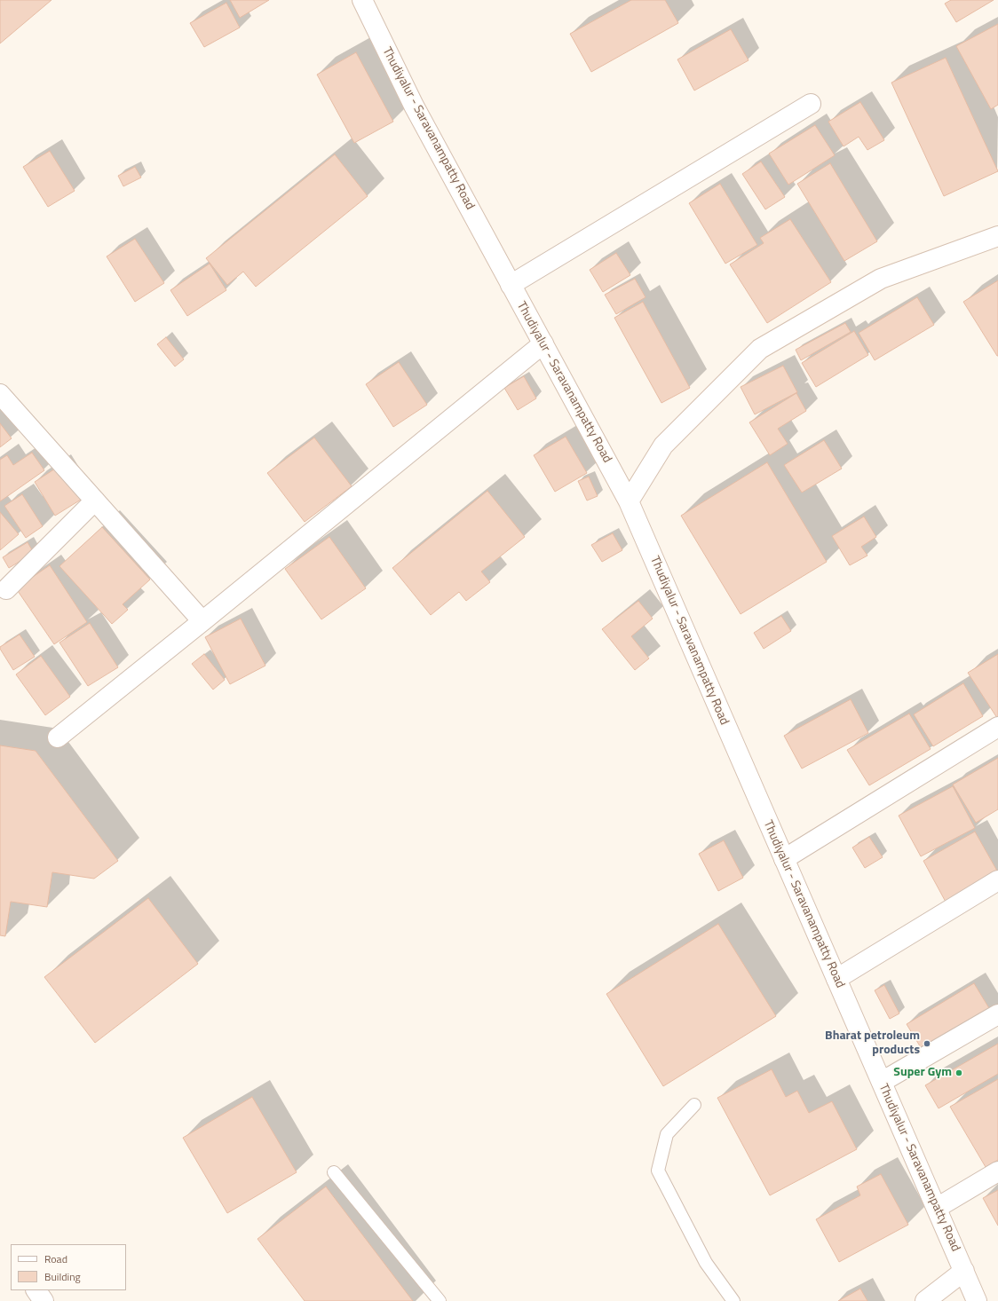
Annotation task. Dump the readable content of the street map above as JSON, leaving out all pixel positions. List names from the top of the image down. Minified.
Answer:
{"streets":{"street":["Thudiyalur - Saravanampatty Road"]},"places":["Bharat petroleum products","Super Gym"],"legend":["Road","Building"]}
